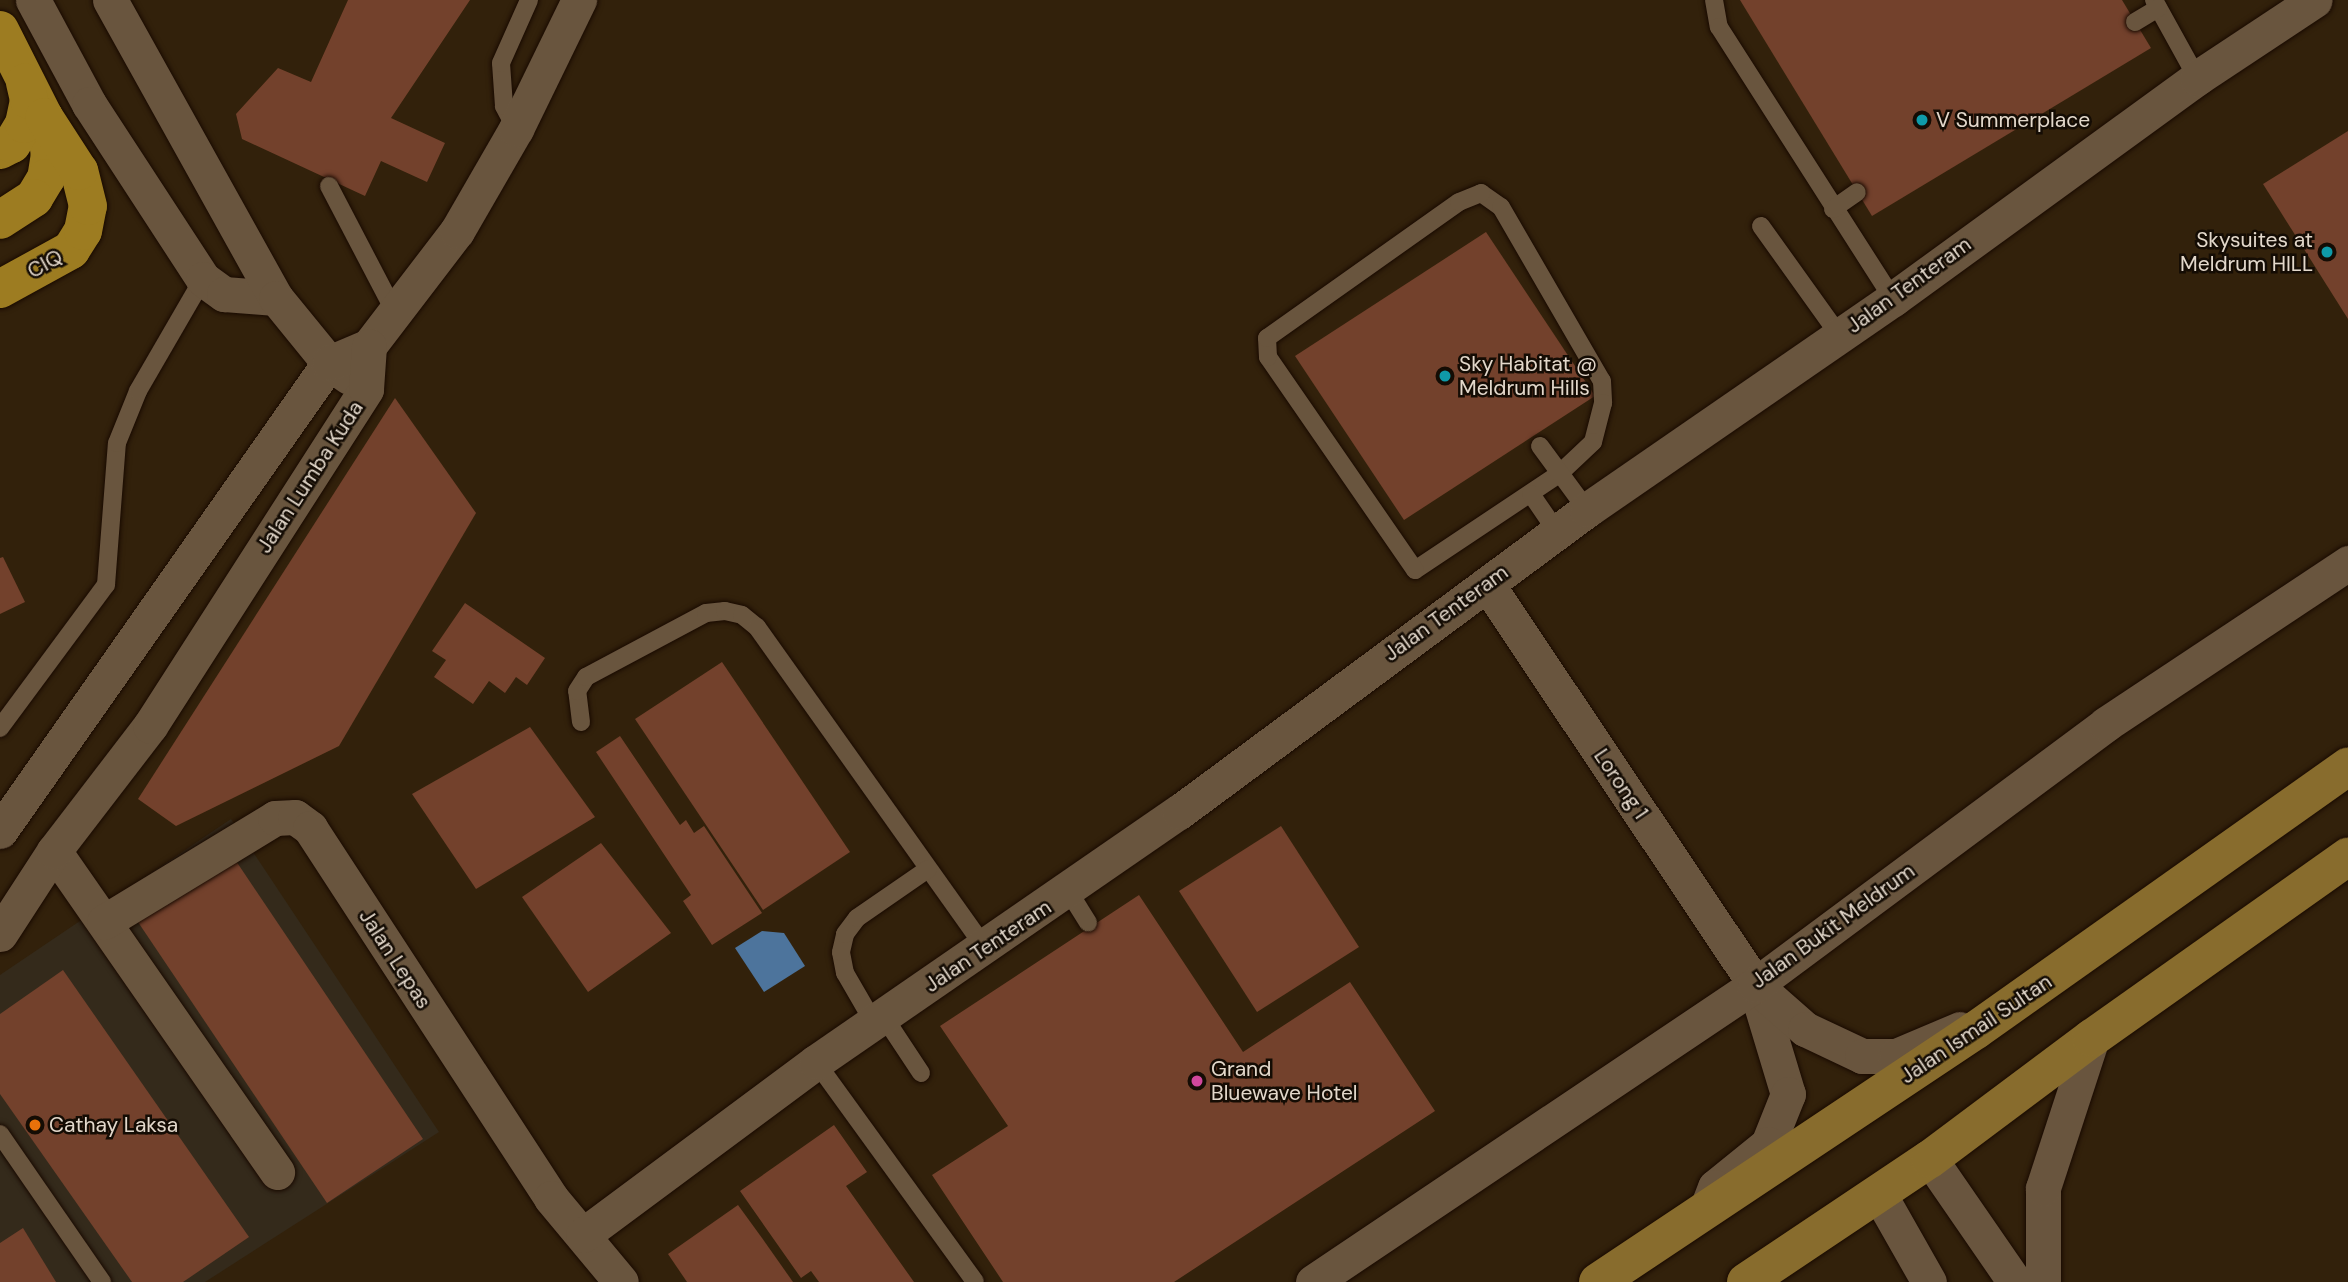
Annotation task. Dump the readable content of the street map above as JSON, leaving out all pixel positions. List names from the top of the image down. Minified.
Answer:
{"streets":{"highway":["CIQ"],"main road":["Jalan Ismail Sultan"],"street":["Jalan Tenteram","Jalan Lumba Kuda","Lorong 1","Jalan Bukit Meldrum","Jalan Lepas"]},"crossings":[["Jalan Tenteram","Lorong 1"],["Jalan Tenteram","Jalan Lepas"],["Lorong 1","Jalan Bukit Meldrum"],["Lorong 1","Jalan Ismail Sultan"]],"places":["V Summerplace","Skysuites at Meldrum HILL","Sky Habitat @ Meldrum Hills","Grand Bluewave Hotel","Cathay Laksa"]}
